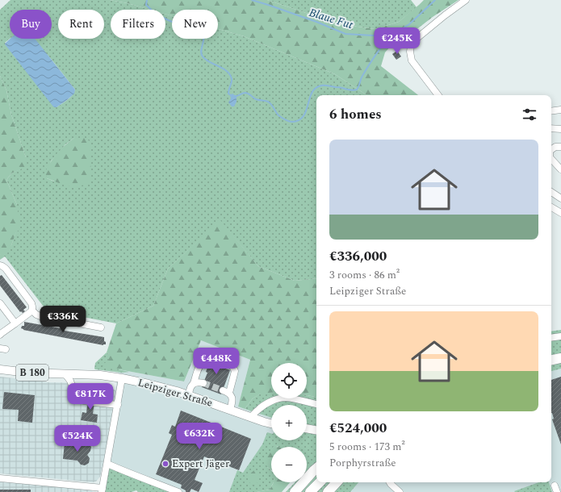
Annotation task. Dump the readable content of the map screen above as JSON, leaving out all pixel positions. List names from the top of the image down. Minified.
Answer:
{"streets":{"main road":["B 180","Leipziger Straße"]},"water":["Blaue Fut"],"places":["Expert Jäger"],"page":{"chip":["Buy","Rent","Filters","New"],"price":["€245K","€336K","€448K","€817K","€632K","€524K"],"heading":"6 homes","list":[{"name":"€336,000","note":"3 rooms · 86 m² · Leipziger Straße"},{"name":"€524,000","note":"5 rooms · 173 m² · Porphyrstraße"}],"map_buttons":["+","−"]}}
